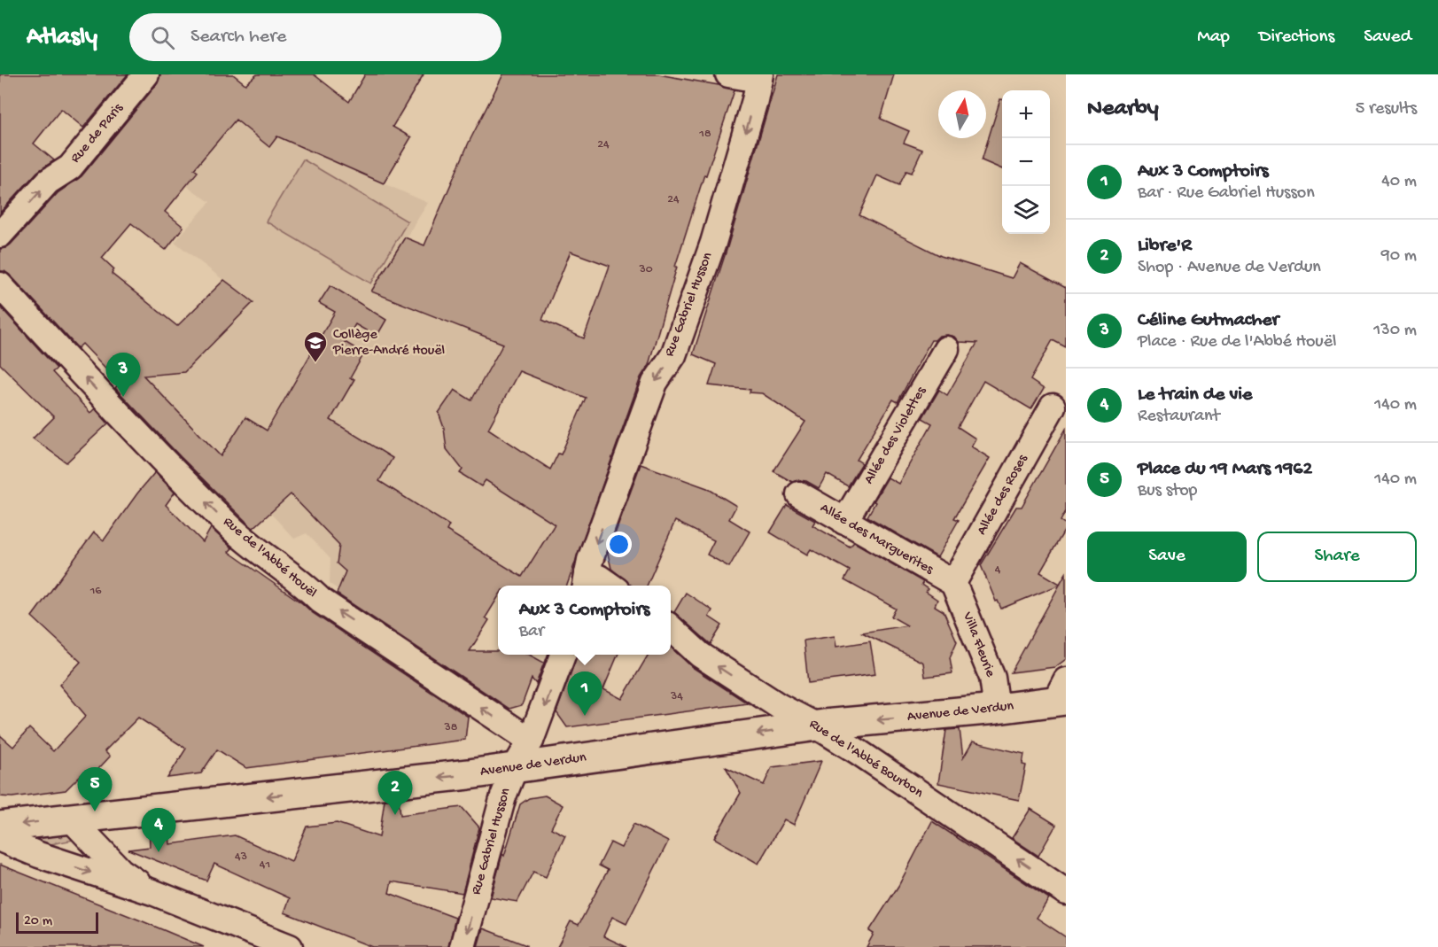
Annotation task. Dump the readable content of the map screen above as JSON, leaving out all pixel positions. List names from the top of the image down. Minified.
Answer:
{"streets":{"street":["Rue de Paris","Rue Gabriel Husson","Allée des Violettes","Allée des Roses","Allée des Marguerites","Rue de l'Abbé Houël","Villa Fleurie","Avenue de Verdun","Rue de l'Abbé Bourbon"]},"crossings":[["Rue Gabriel Husson","Rue de l'Abbé Houël"],["Rue Gabriel Husson","Avenue de Verdun"],["Allée des Violettes","Allée des Marguerites"],["Allée des Roses","Allée des Marguerites"],["Allée des Roses","Villa Fleurie"],["Allée des Marguerites","Villa Fleurie"],["Villa Fleurie","Avenue de Verdun"],["Avenue de Verdun","Rue de l'Abbé Bourbon"]],"one_way":["Rue de Paris","Rue Gabriel Husson","Rue de l'Abbé Houël","Avenue de Verdun","Rue de l'Abbé Bourbon"],"places":{"school or university":["Collège Pierre-André Houël"]},"house_numbers":["18","24","24","30","4","16","34","38","43","41"],"scale_bar":"20 m","north":"top","page":{"header":"Atlasly","search":"Search here","nav":["Map","Directions","Saved"],"heading":["Nearby","5 results"],"map_buttons":["+","−"],"list":[{"mark":"1","name":"Aux 3 Comptoirs","note":"Bar · Rue Gabriel Husson","value":"40 m"},{"mark":"2","name":"Libre'R","note":"Shop · Avenue de Verdun","value":"90 m"},{"mark":"3","name":"Céline Gutmacher","note":"Place · Rue de l'Abbé Houël","value":"130 m"},{"mark":"4","name":"Le train de vie","note":"Restaurant","value":"140 m"},{"mark":"5","name":"Place du 19 Mars 1962","note":"Bus stop","value":"140 m"}],"pins":["3","1","5","2","4"],"buttons":["Save","Share"],"popup":["Aux 3 Comptoirs","Bar"],"scale":"20 m"}}
